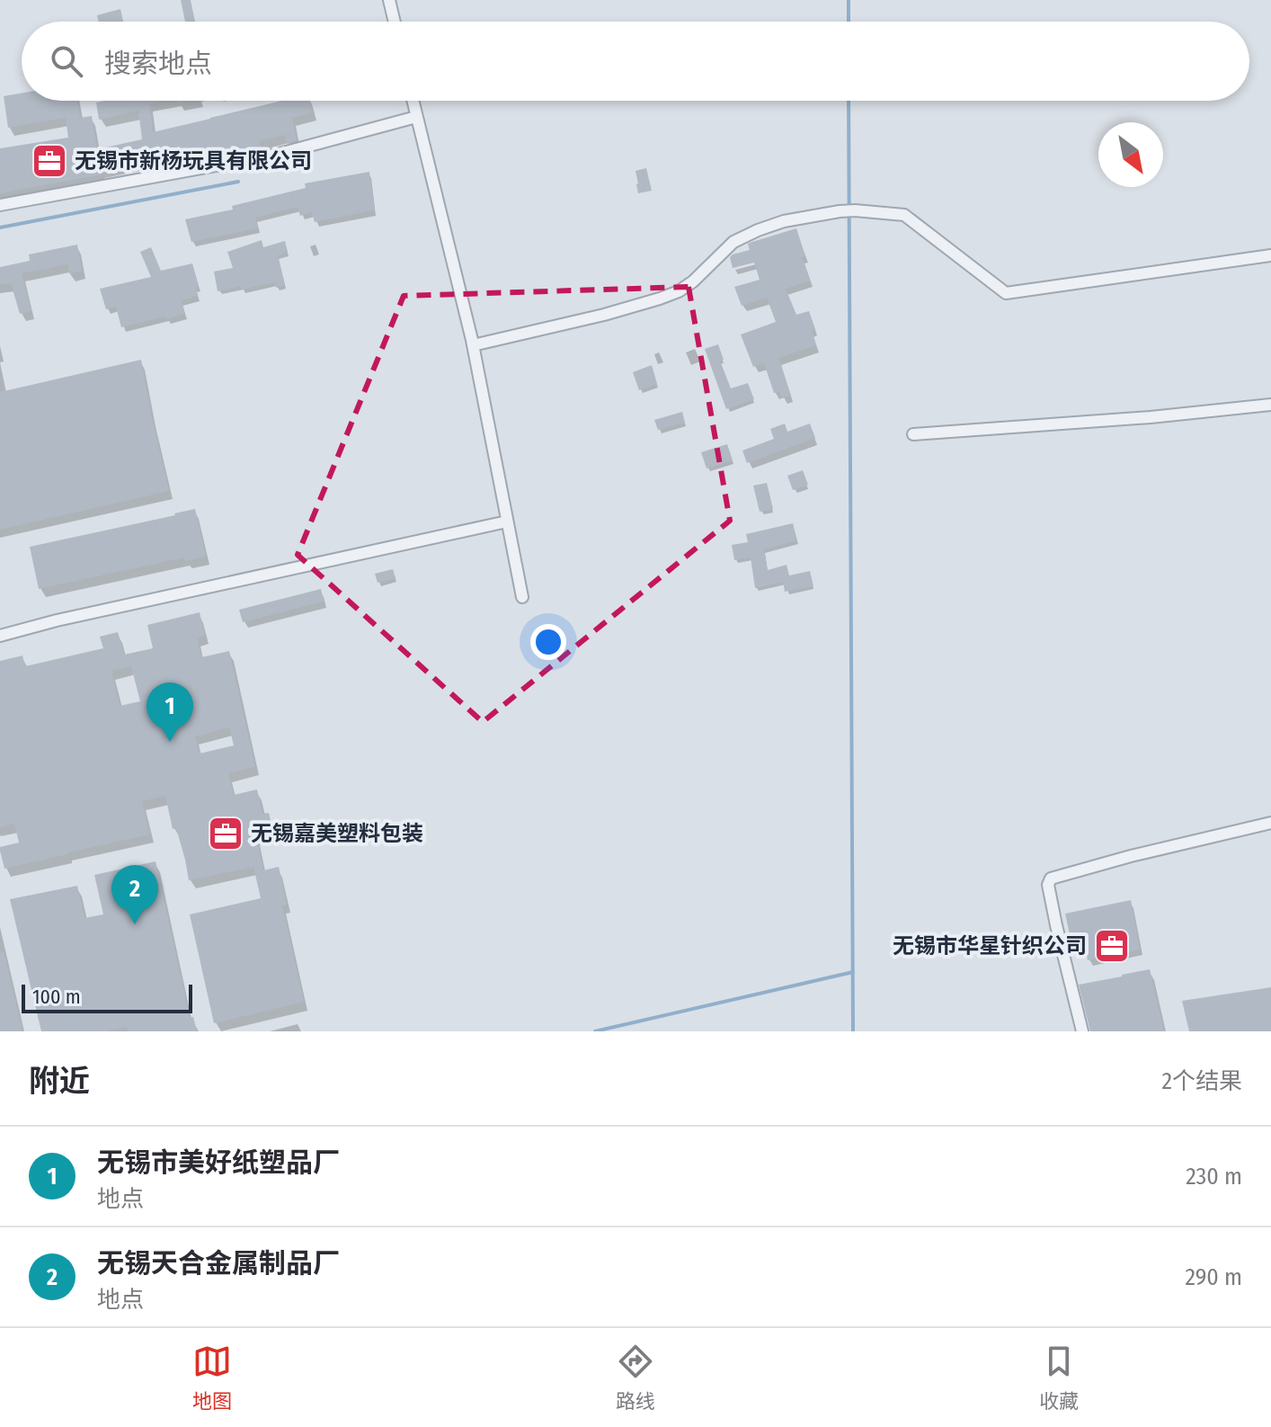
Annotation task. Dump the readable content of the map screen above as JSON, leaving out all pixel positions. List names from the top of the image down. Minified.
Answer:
{"places":{"office":["无锡市新杨玩具有限公司","无锡嘉美塑料包装","无锡市华星针织公司"]},"scale_bar":"100 m","north":"bottom right","page":{"search":"搜索地点","pins":["1","2"],"scale":"100 m","heading":["附近","2个结果"],"list":[{"mark":"1","name":"无锡市美好纸塑品厂","note":"地点","value":"230 m"},{"mark":"2","name":"无锡天合金属制品厂","note":"地点","value":"290 m"}],"nav":["地图","路线","收藏"]}}
